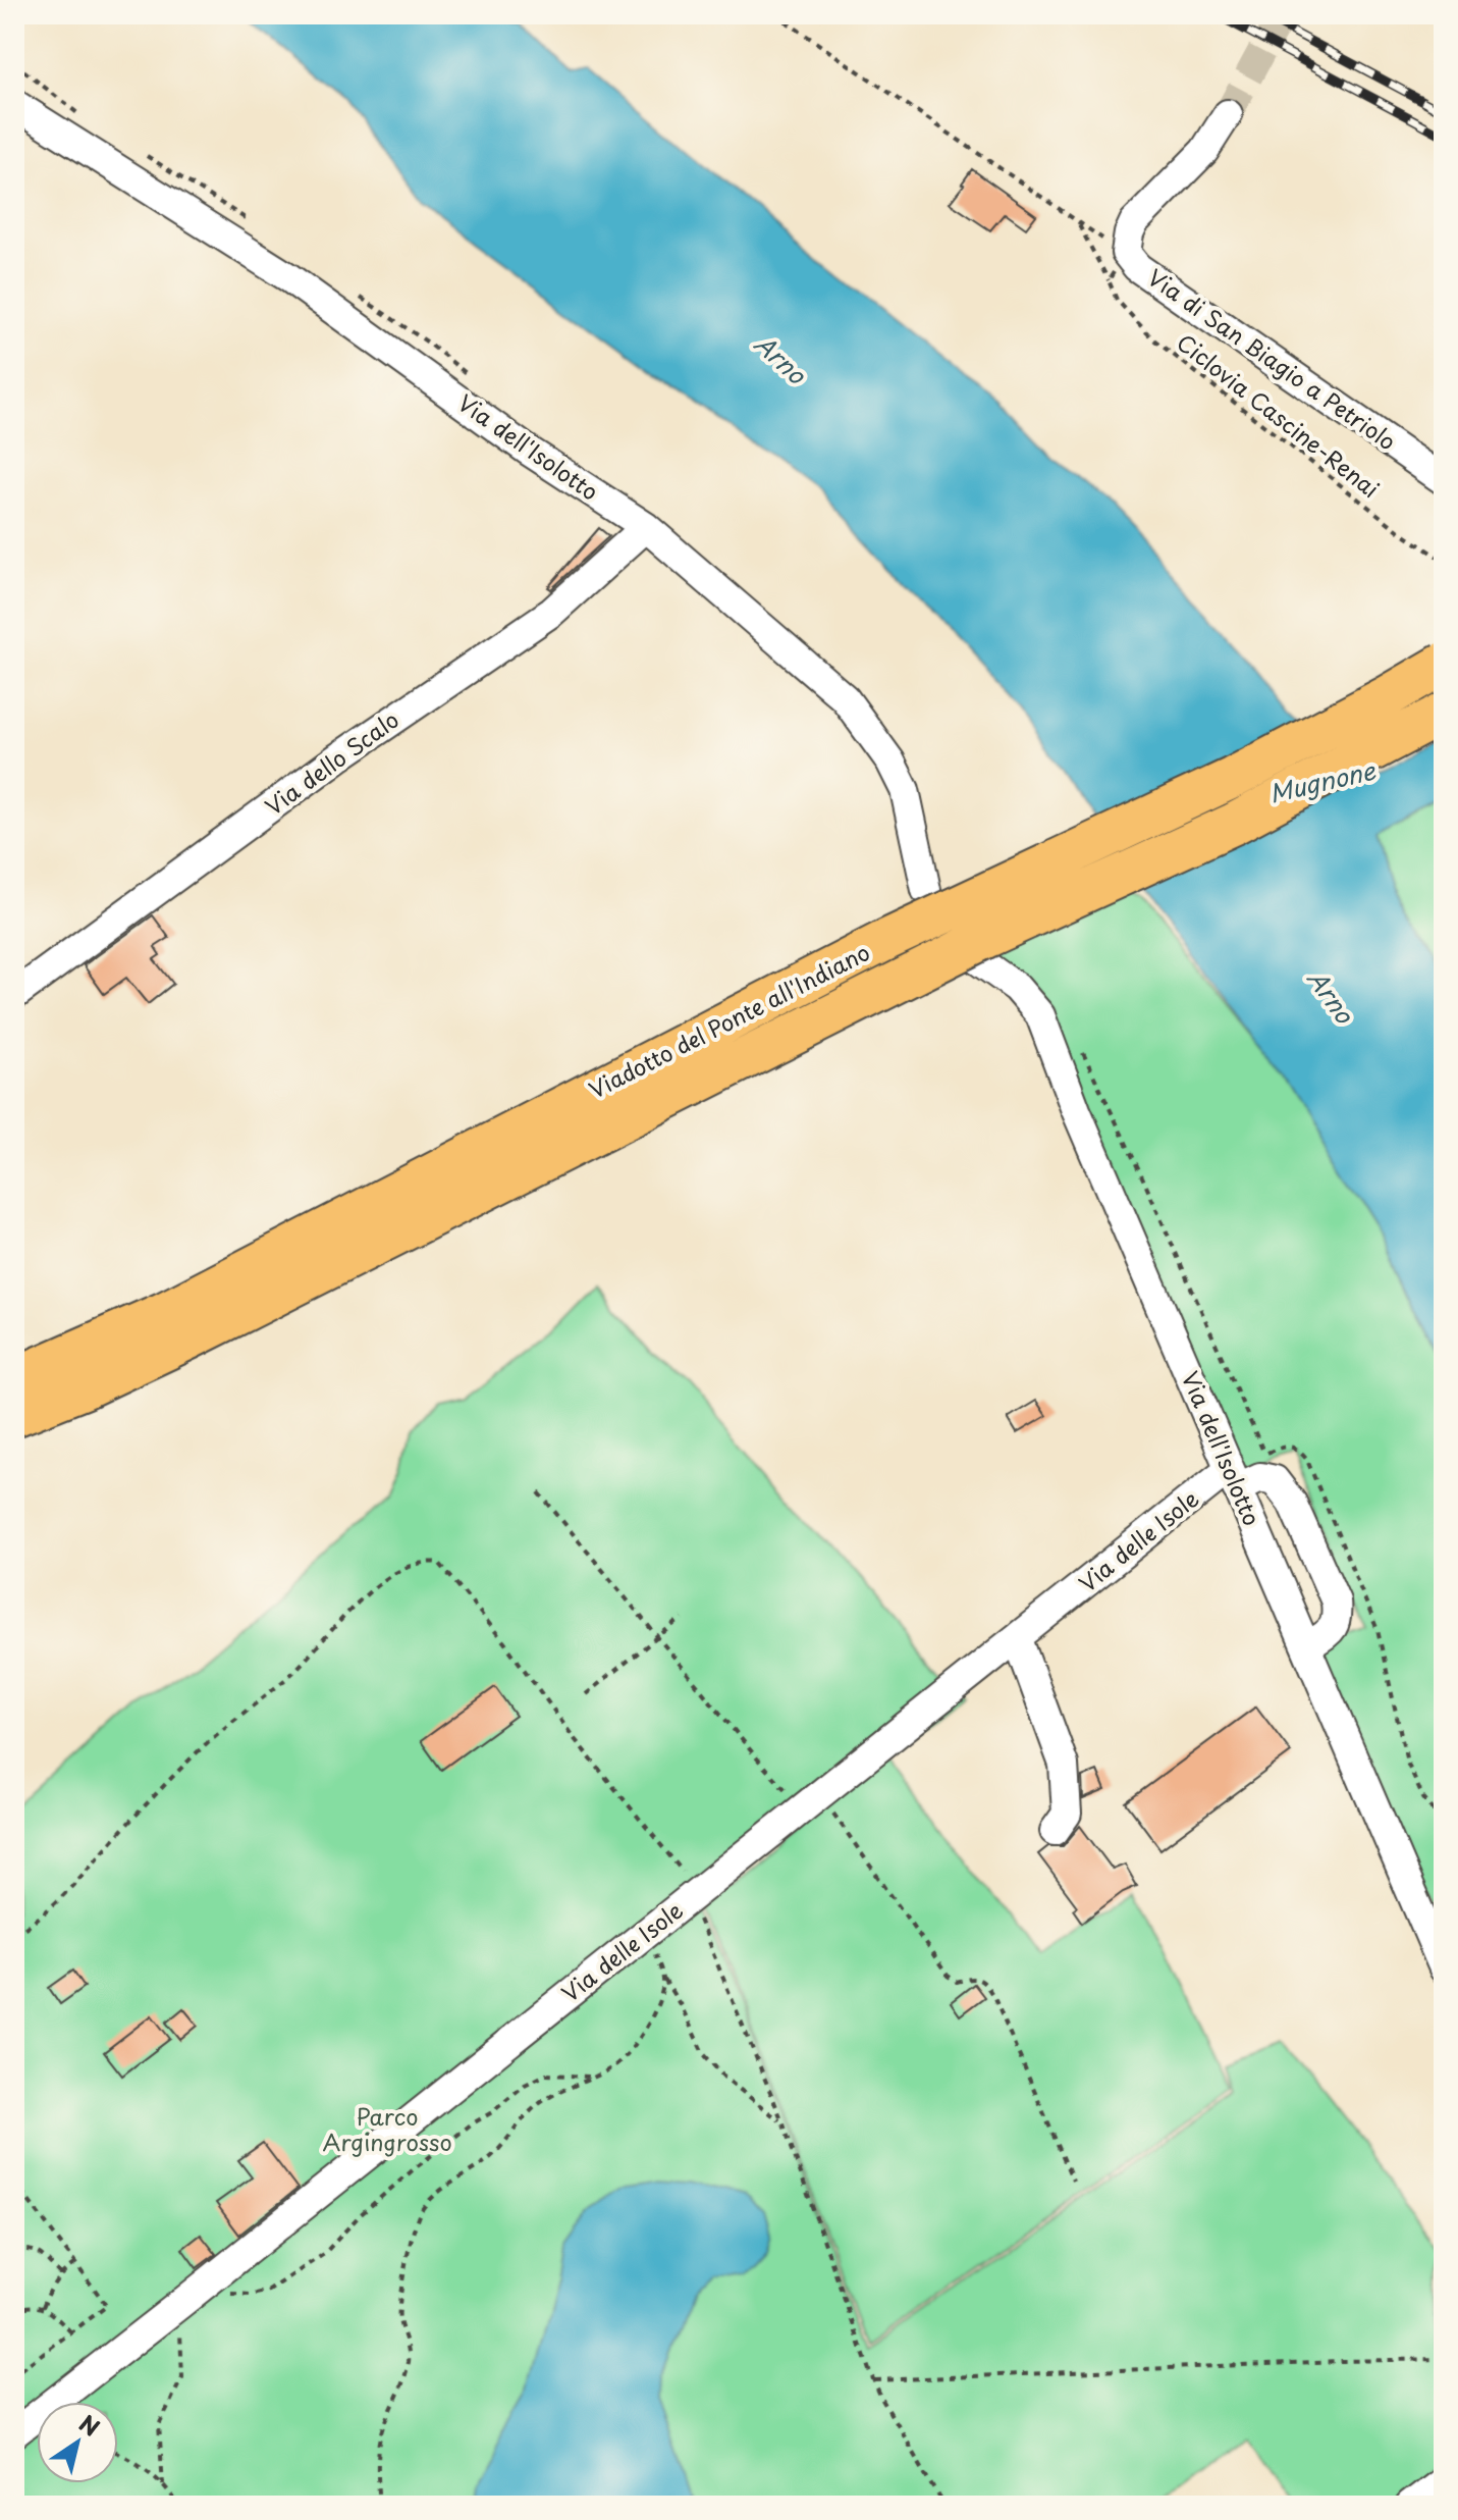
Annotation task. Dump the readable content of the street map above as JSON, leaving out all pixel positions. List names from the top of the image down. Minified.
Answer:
{"streets":{"highway":["Viadotto del Ponte all'Indiano"],"street":["Via di San Biagio a Petriolo","Via dell'Isolotto","Via dello Scalo","Via delle Isole"],"path":["Ciclovia Cascine-Renai"]},"crossings":[["Via di San Biagio a Petriolo","Ciclovia Cascine-Renai"],["Via dell'Isolotto","Via dello Scalo"],["Via dell'Isolotto","Via delle Isole"]],"water":["Arno","Mugnone"],"parks":["Parco Argingrosso"],"north":"top right"}
